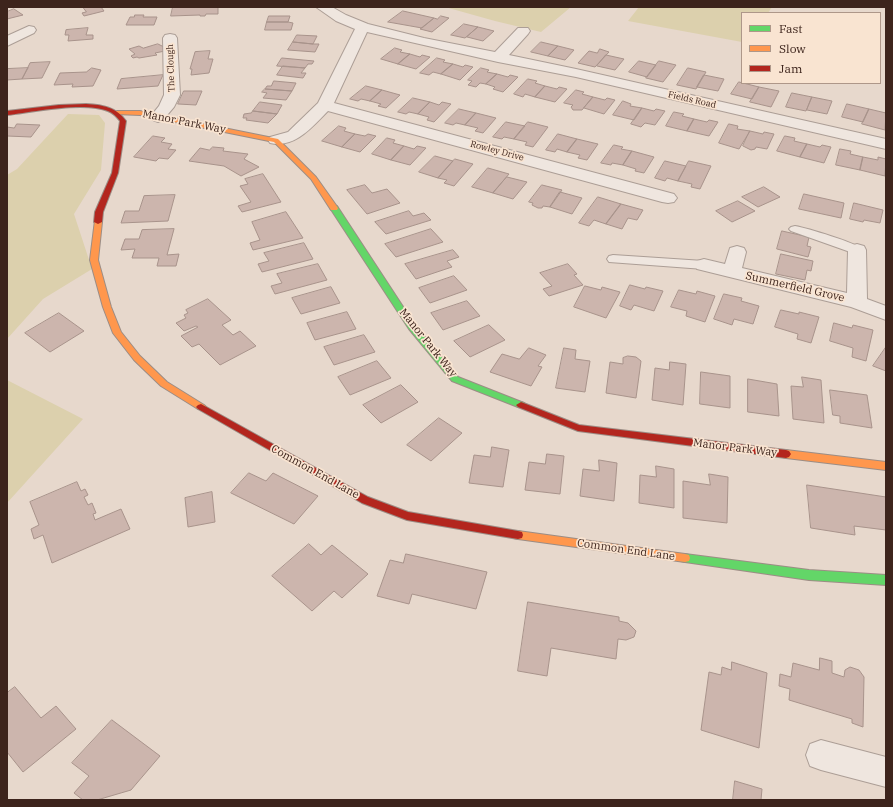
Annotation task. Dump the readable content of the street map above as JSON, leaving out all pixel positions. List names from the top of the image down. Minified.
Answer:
{"streets":{"street":["The Clough","Fields Road","Manor Park Way","Rowley Drive","Summerfield Grove","Common End Lane"]},"crossings":[["The Clough","Manor Park Way"],["Manor Park Way","Common End Lane"]],"legend":["Fast","Slow","Jam"]}
